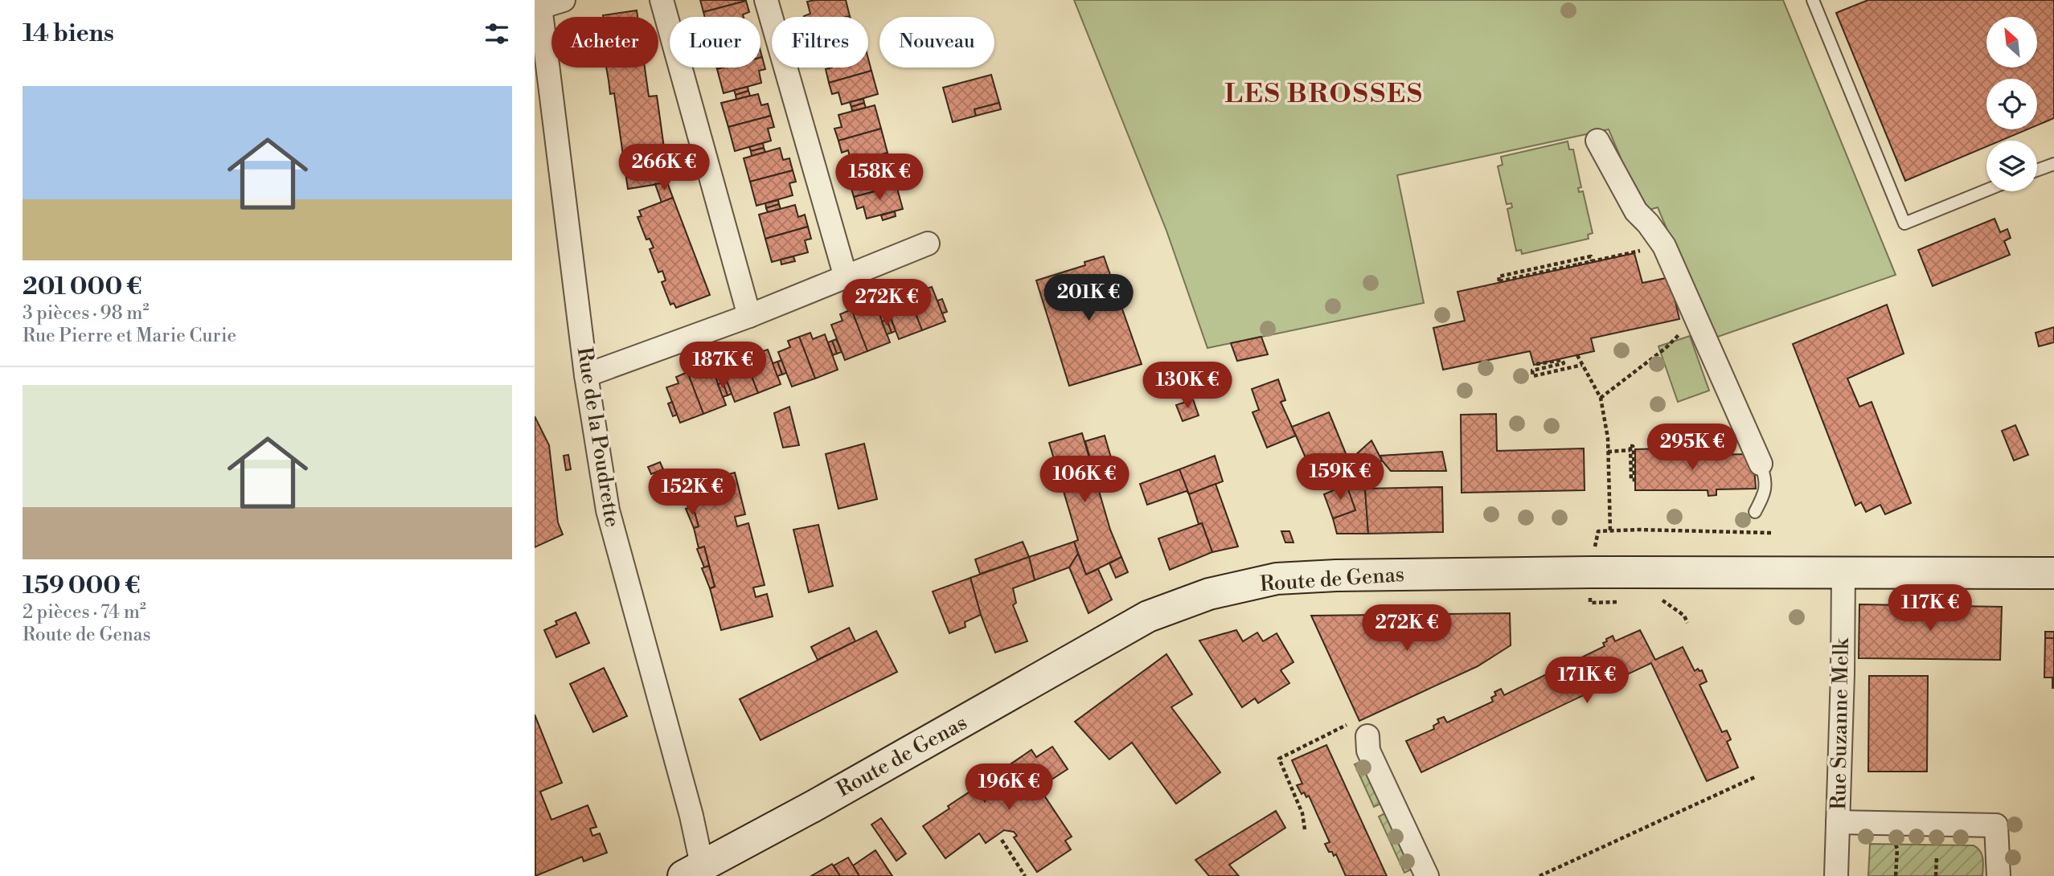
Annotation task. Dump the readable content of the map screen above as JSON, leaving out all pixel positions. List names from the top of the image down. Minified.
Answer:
{"streets":{"main road":["Route de Genas"],"street":["Rue de la Poudrette","Rue Suzanne Melk"]},"crossings":[["Rue de la Poudrette","Route de Genas"],["Route de Genas","Rue Suzanne Melk"]],"districts":["LES BROSSES"],"north":"top left","page":{"heading":"14 biens","chip":["Acheter","Louer","Filtres","Nouveau"],"list":[{"name":"201 000 €","note":"3 pièces · 98 m² · Rue Pierre et Marie Curie"},{"name":"159 000 €","note":"2 pièces · 74 m² · Route de Genas"}],"price":["266K €","158K €","201K €","272K €","187K €","130K €","295K €","159K €","106K €","152K €","117K €","272K €","171K €","196K €"]}}
